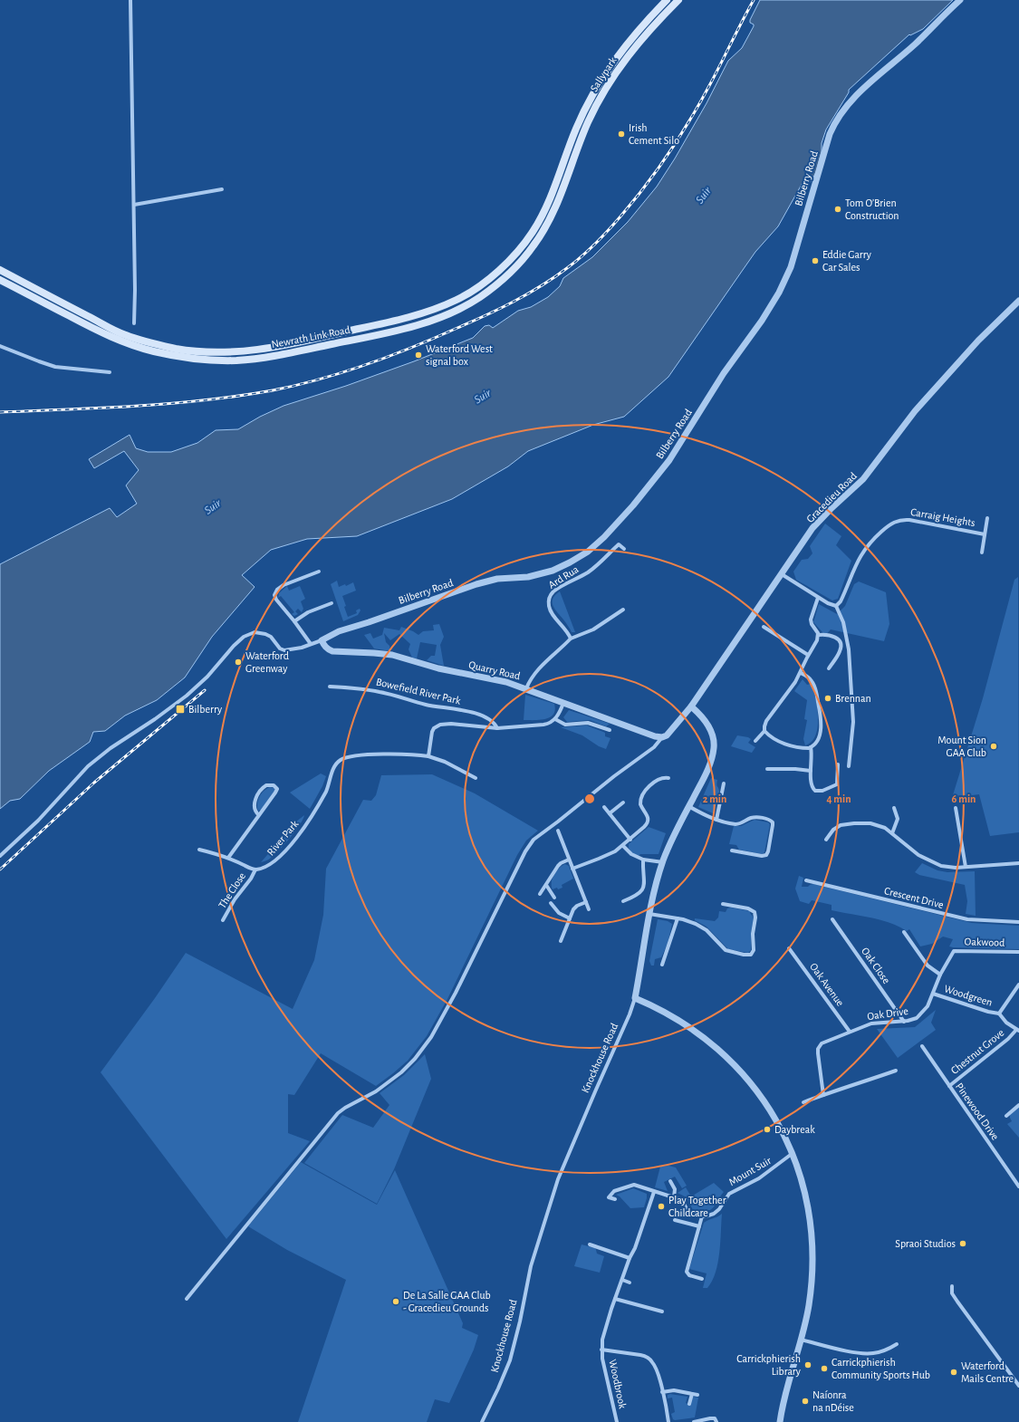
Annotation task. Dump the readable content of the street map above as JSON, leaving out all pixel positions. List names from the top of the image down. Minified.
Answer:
{"streets":{"main road":["Sallypark","Newrath Link Road"],"street":["Bilberry Road","Gracedieu Road","Carraig Heights","Ard Rua","Quarry Road","Bowefield River Park","River Park","The Close","Crescent Drive","Oakwood","Oak Close","Oak Avenue","Woodgreen","Oak Drive","Chestnut Grove","Knockhouse Road","Pinewood Drive","Mount Suir","Woodbrook"]},"crossings":[["Sallypark","Newrath Link Road"],["Bilberry Road","Quarry Road"],["Gracedieu Road","Quarry Road"],["Gracedieu Road","Knockhouse Road"],["River Park","The Close"],["Oakwood","Oak Drive"],["Oak Close","Oak Drive"],["Oak Avenue","Oak Drive"],["Woodgreen","Oak Drive"],["Chestnut Grove","Pinewood Drive"]],"water":["Suir"],"places":{"other":["Irish Cement Silo","Tom O’Brien Construction","Eddie Garry Car Sales","Waterford West signal box","Waterford Greenway","Brennan","Mount Sion GAA Club","Daybreak","Play Together Childcare","Spraoi Studios","De La Salle GAA Club - Gracedieu Grounds","Carrickphierish Library","Carrickphierish Community Sports Hub","Waterford Mails Centre","Naíonra na nDéise"],"transit":["Bilberry"]},"rings":["2 min","4 min","6 min"]}
